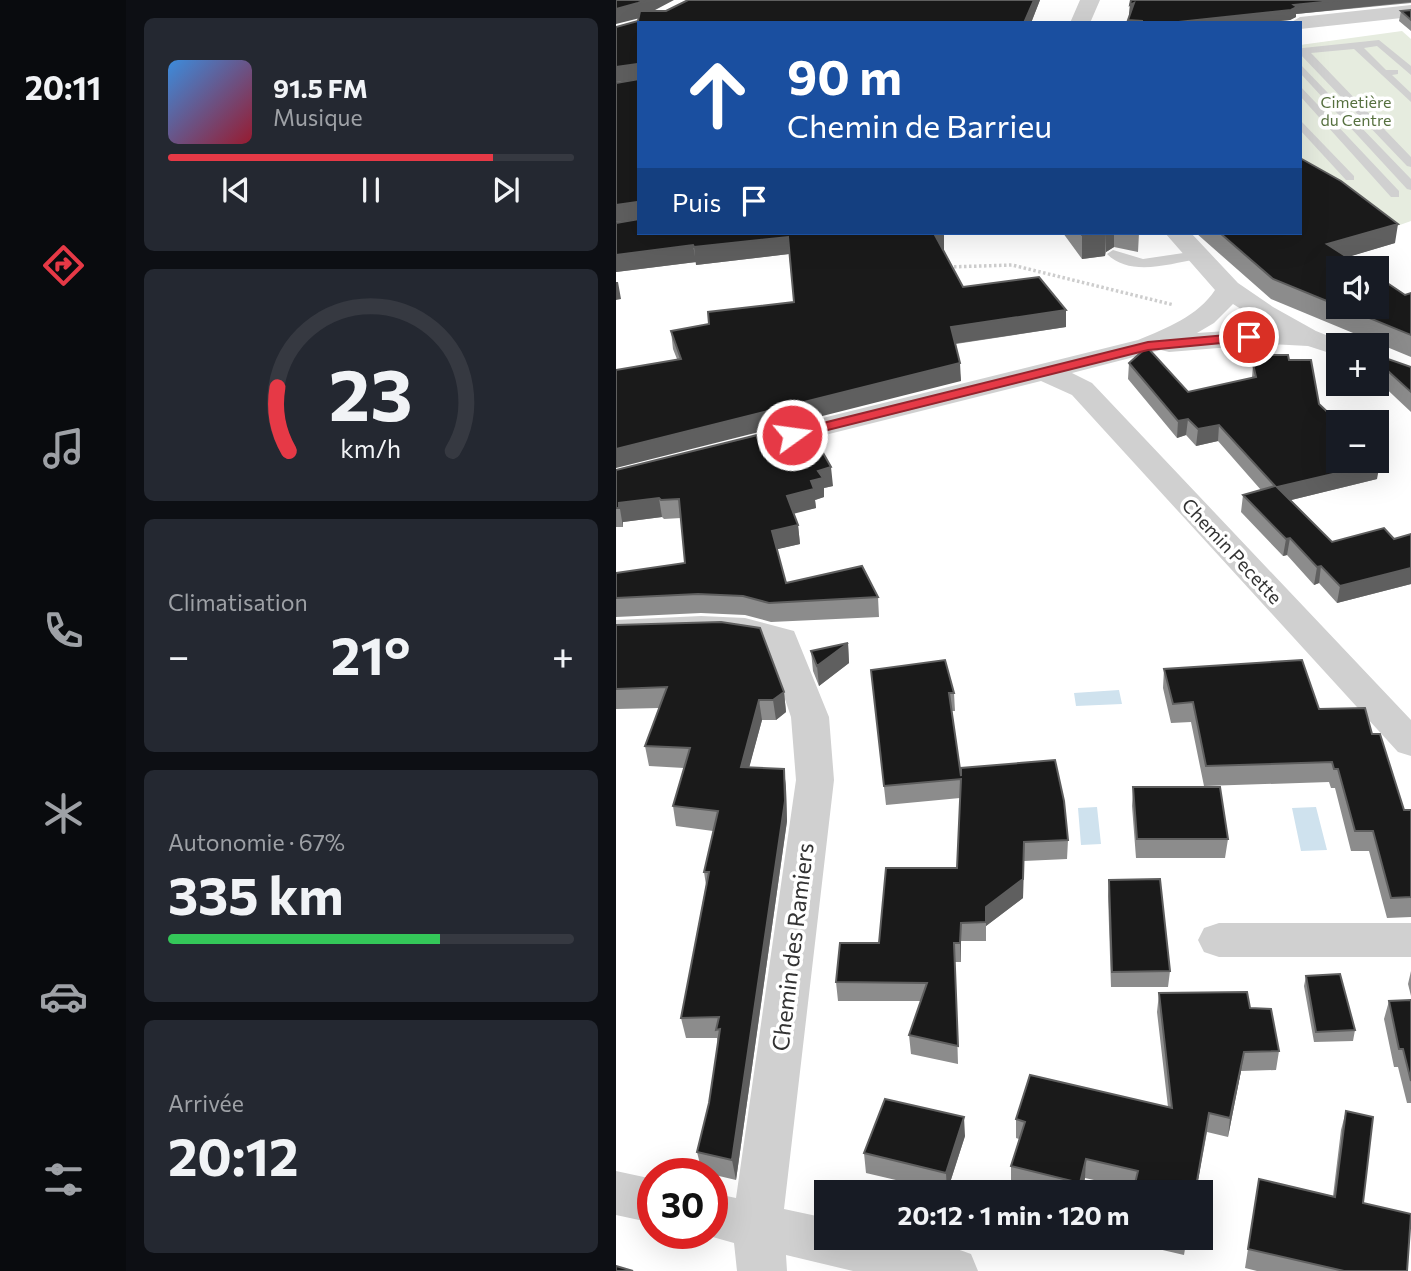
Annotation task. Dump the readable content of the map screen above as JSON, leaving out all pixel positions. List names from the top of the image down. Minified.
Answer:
{"streets":{"street":["Chemin Pecette","Chemin des Ramiers"]},"parks":["Cimetière du Centre"],"page":{"tabs":"20:11","turn":["90 m","Chemin de Barrieu"],"song":["91.5 FM","Musique"],"then":"Puis","map_buttons":["+","−"],"tile":["Climatisation",["Autonomie · 67%","335 km"],["Arrivée","20:12"]],"heat":["−","21°","+"],"limit":"30","trip":"20:12 · 1 min · 120 m","gauge":["23","km/h"]}}
